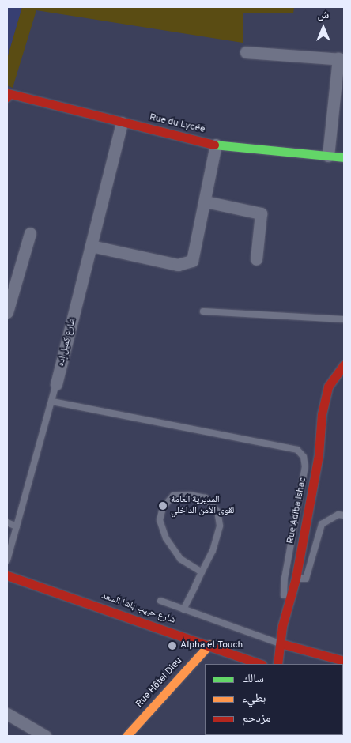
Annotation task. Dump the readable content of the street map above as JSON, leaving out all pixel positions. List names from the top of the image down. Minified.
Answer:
{"streets":{"main road":["Rue du Lycée","Rue Adiba Ishac","شارع حبيب باشا السعد","Rue Hôtel Dieu"],"street":["شارع كميل إده"]},"crossings":[["Rue du Lycée","شارع كميل إده"],["شارع حبيب باشا السعد","Rue Hôtel Dieu"]],"places":["المديرية العامة لقوى الأمن الداخلي","Alpha et Touch"],"legend":["سالك","بطيء","مزدحم"],"north":"top"}
